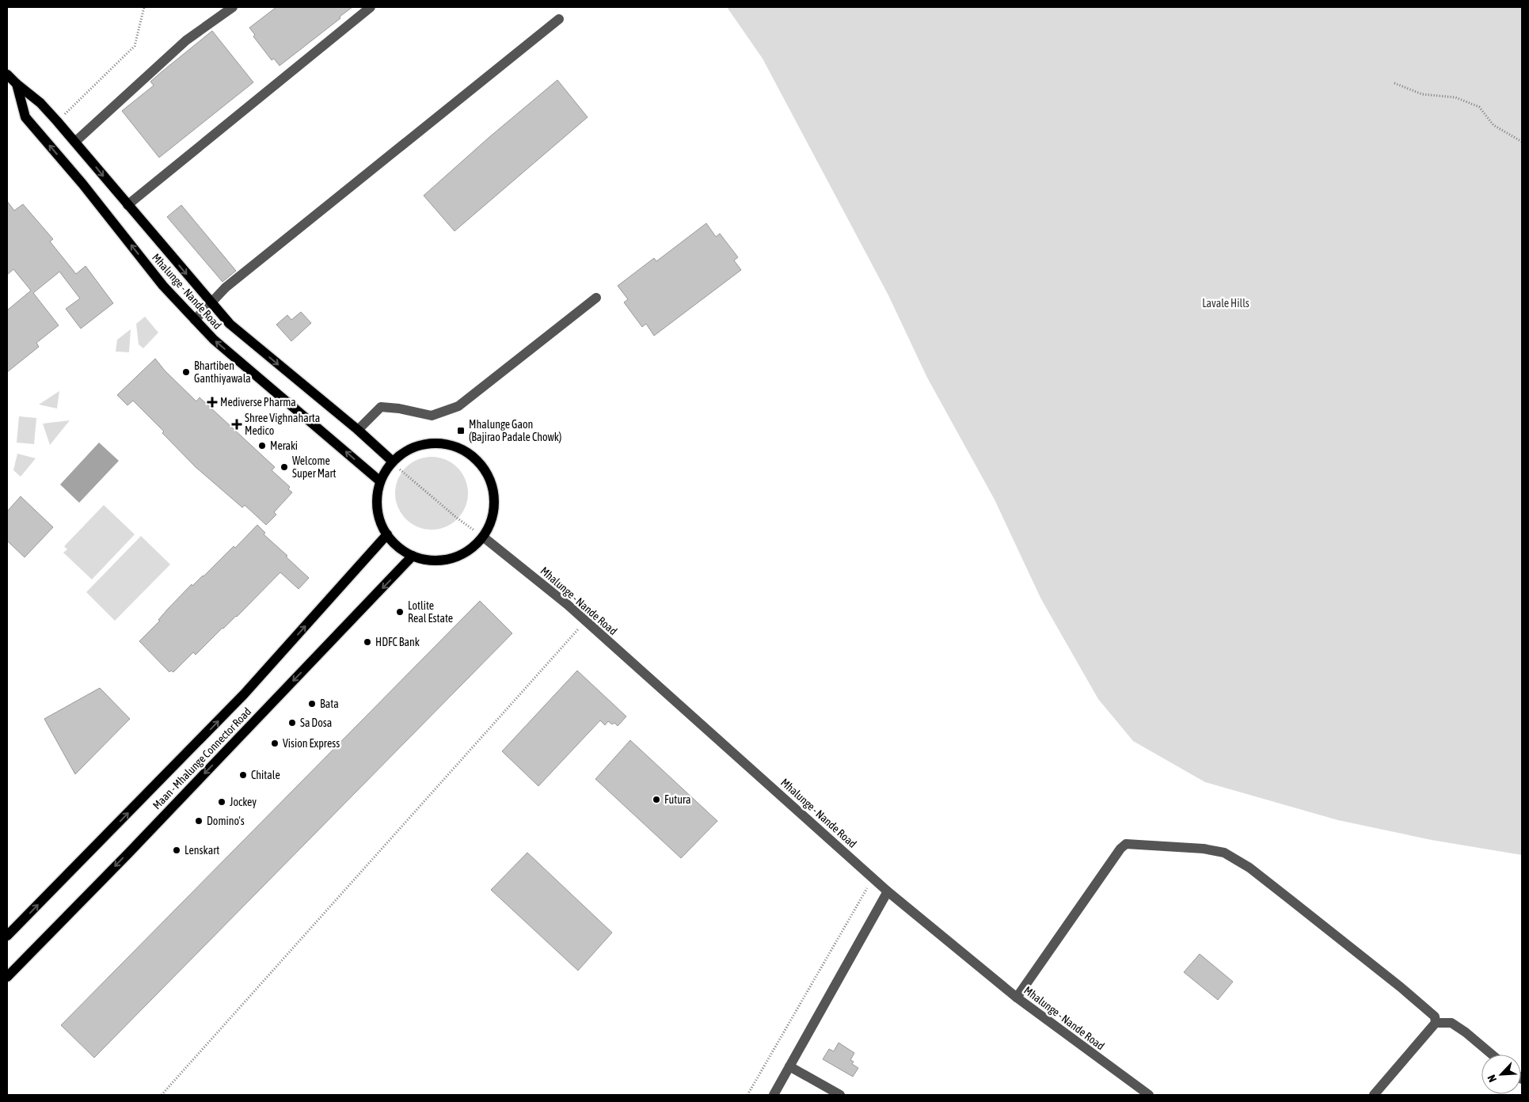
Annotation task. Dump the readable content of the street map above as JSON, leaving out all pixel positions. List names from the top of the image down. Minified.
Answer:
{"streets":{"main road":["Mhalunge - Nande Road","Maan - Mhalunge Connector Road"]},"parks":["Lavale Hills"],"places":{"other":["Bhartiben Ganthiyawala","Meraki","Welcome Super Mart","Lotlite Real Estate","HDFC Bank","Bata","Sa Dosa","Vision Express","Chitale","Futura","Jockey","Domino's","Lenskart"],"health":["Mediverse Pharma","Shree Vighnaharta Medico"],"transit":["Mhalunge Gaon (Bajirao Padale Chowk)"]},"north":"bottom left"}
